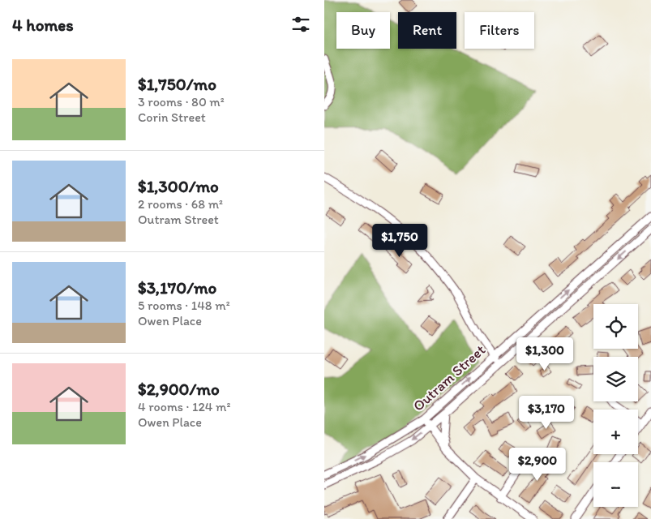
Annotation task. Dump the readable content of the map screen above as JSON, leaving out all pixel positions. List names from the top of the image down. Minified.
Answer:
{"streets":{"street":["Outram Street"]},"page":{"heading":"4 homes","chip":["Buy","Rent","Filters"],"list":[{"name":"$1,750/mo","note":"3 rooms · 80 m² · Corin Street"},{"name":"$1,300/mo","note":"2 rooms · 68 m² · Outram Street"},{"name":"$3,170/mo","note":"5 rooms · 148 m² · Owen Place"},{"name":"$2,900/mo","note":"4 rooms · 124 m² · Owen Place"}],"price":["$1,750","$1,300","$3,170","$2,900"],"map_buttons":["+","−"]}}
